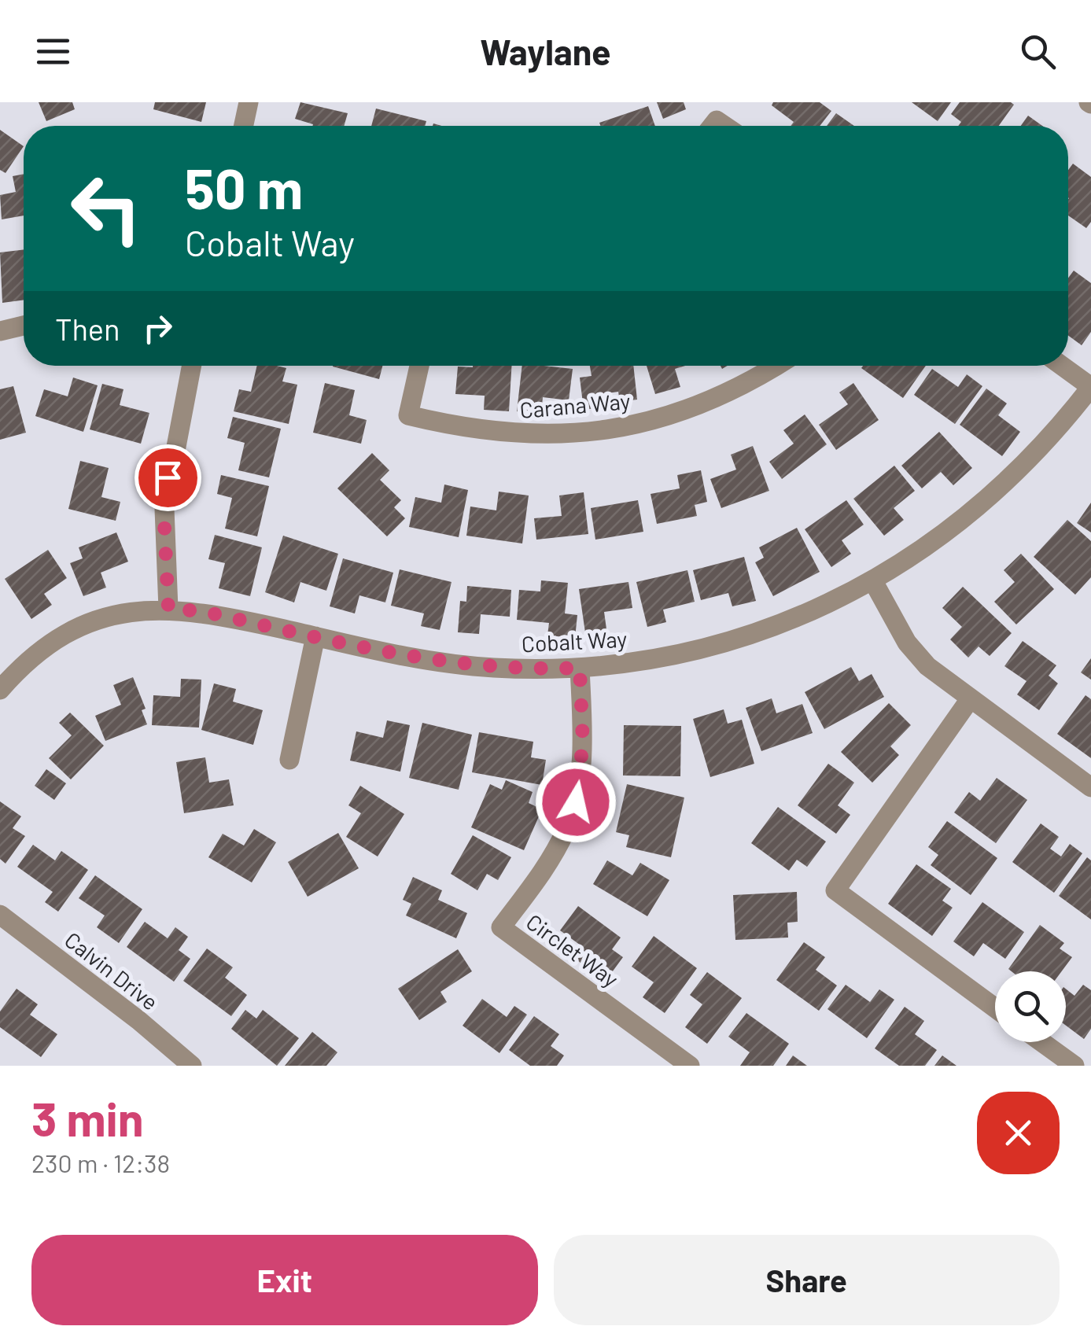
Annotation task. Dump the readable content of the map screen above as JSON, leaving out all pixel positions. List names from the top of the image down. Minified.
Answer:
{"streets":{"street":["Carana Way","Cobalt Way","Circlet Way","Calvin Drive"]},"crossings":[["Cobalt Way","Circlet Way"]],"page":{"header":"Waylane","turn":["50 m","Cobalt Way"],"then":"Then","heading":["3 min","230 m · 12:38"],"buttons":["Exit","Share"]}}
